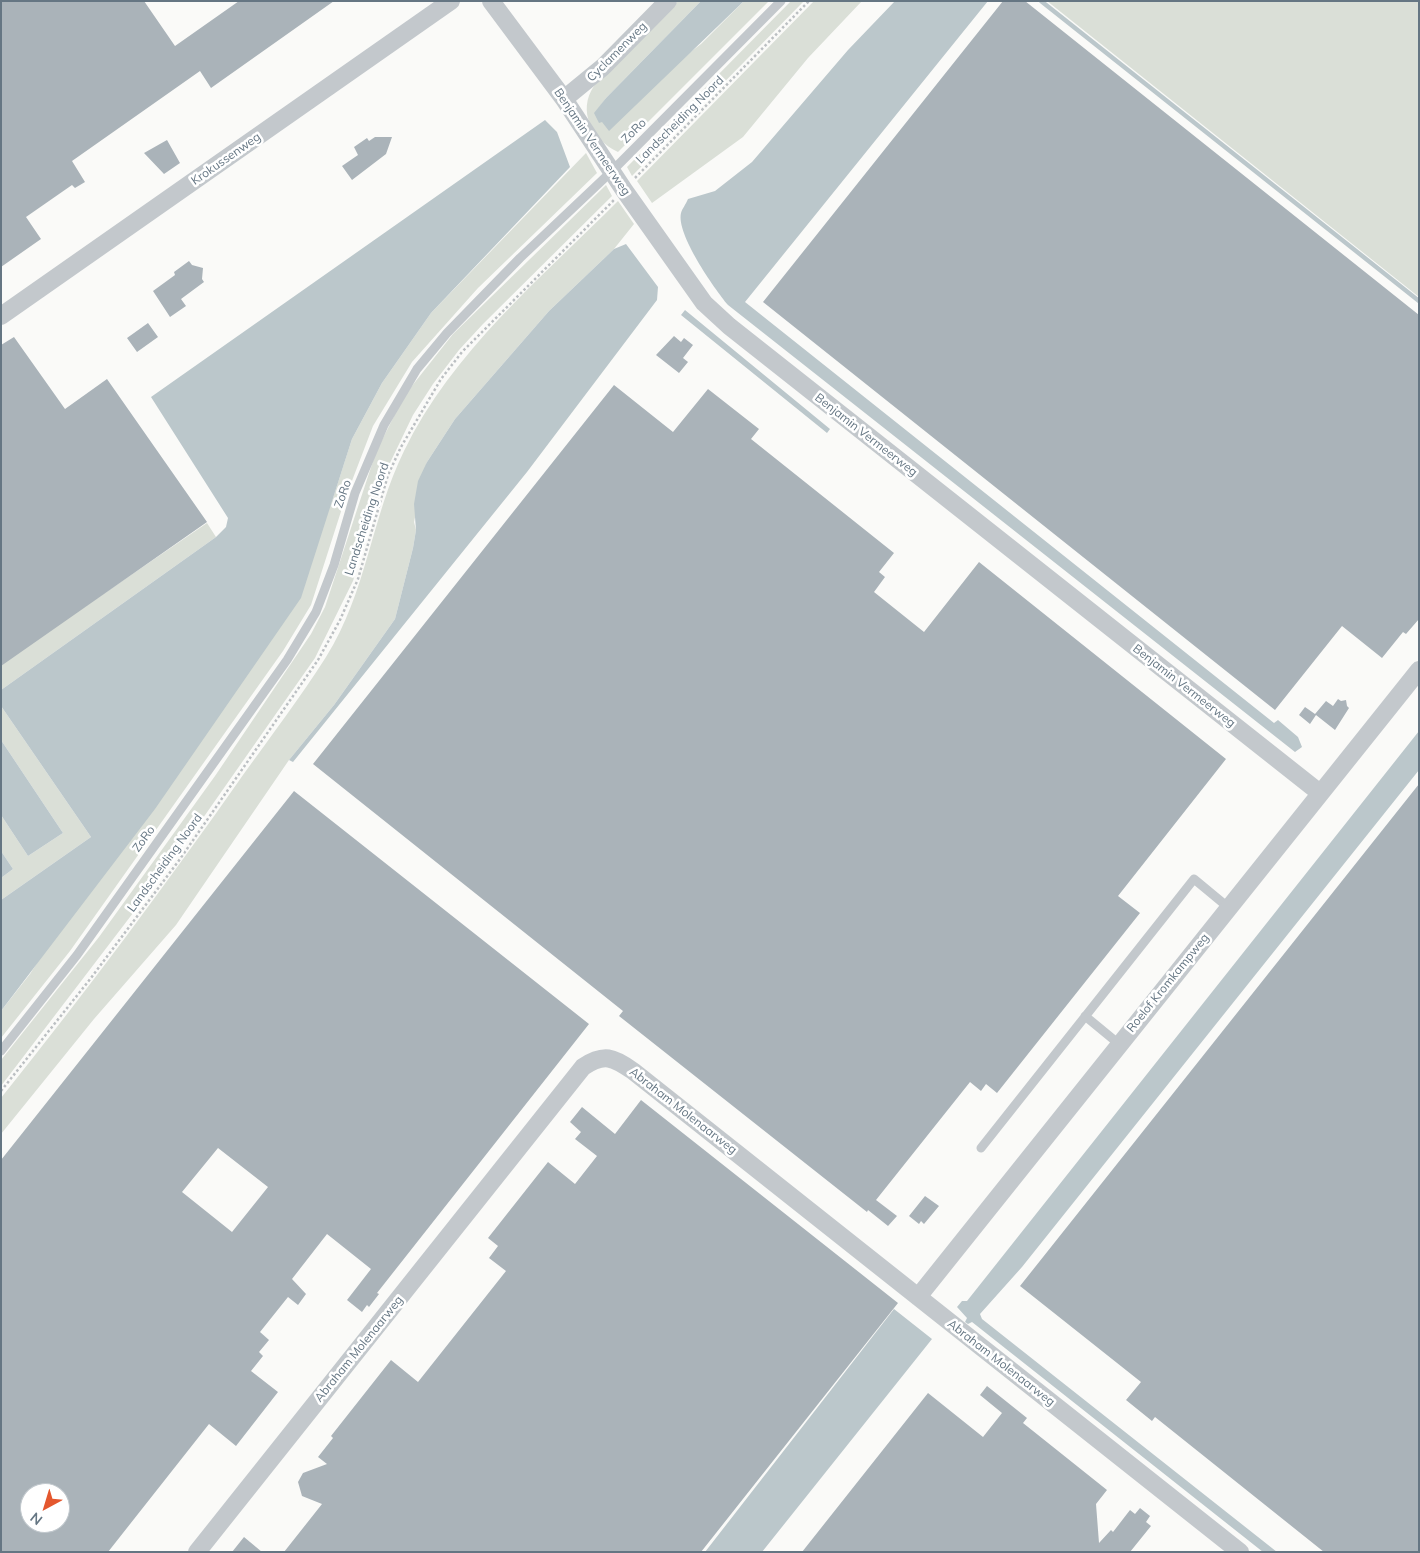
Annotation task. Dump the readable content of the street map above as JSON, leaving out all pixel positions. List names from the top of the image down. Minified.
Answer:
{"streets":{"street":["Cyclamenweg","Benjamin Vermeerweg","Krokussenweg","Roelof Kromkampweg","Abraham Molenaarweg"],"lane":["ZoRo"],"path":["Landscheiding Noord"]},"crossings":[["Cyclamenweg","Benjamin Vermeerweg"],["Landscheiding Noord","Benjamin Vermeerweg"],["ZoRo","Benjamin Vermeerweg"],["Benjamin Vermeerweg","Roelof Kromkampweg"],["Roelof Kromkampweg","Abraham Molenaarweg"]],"north":"bottom left"}
